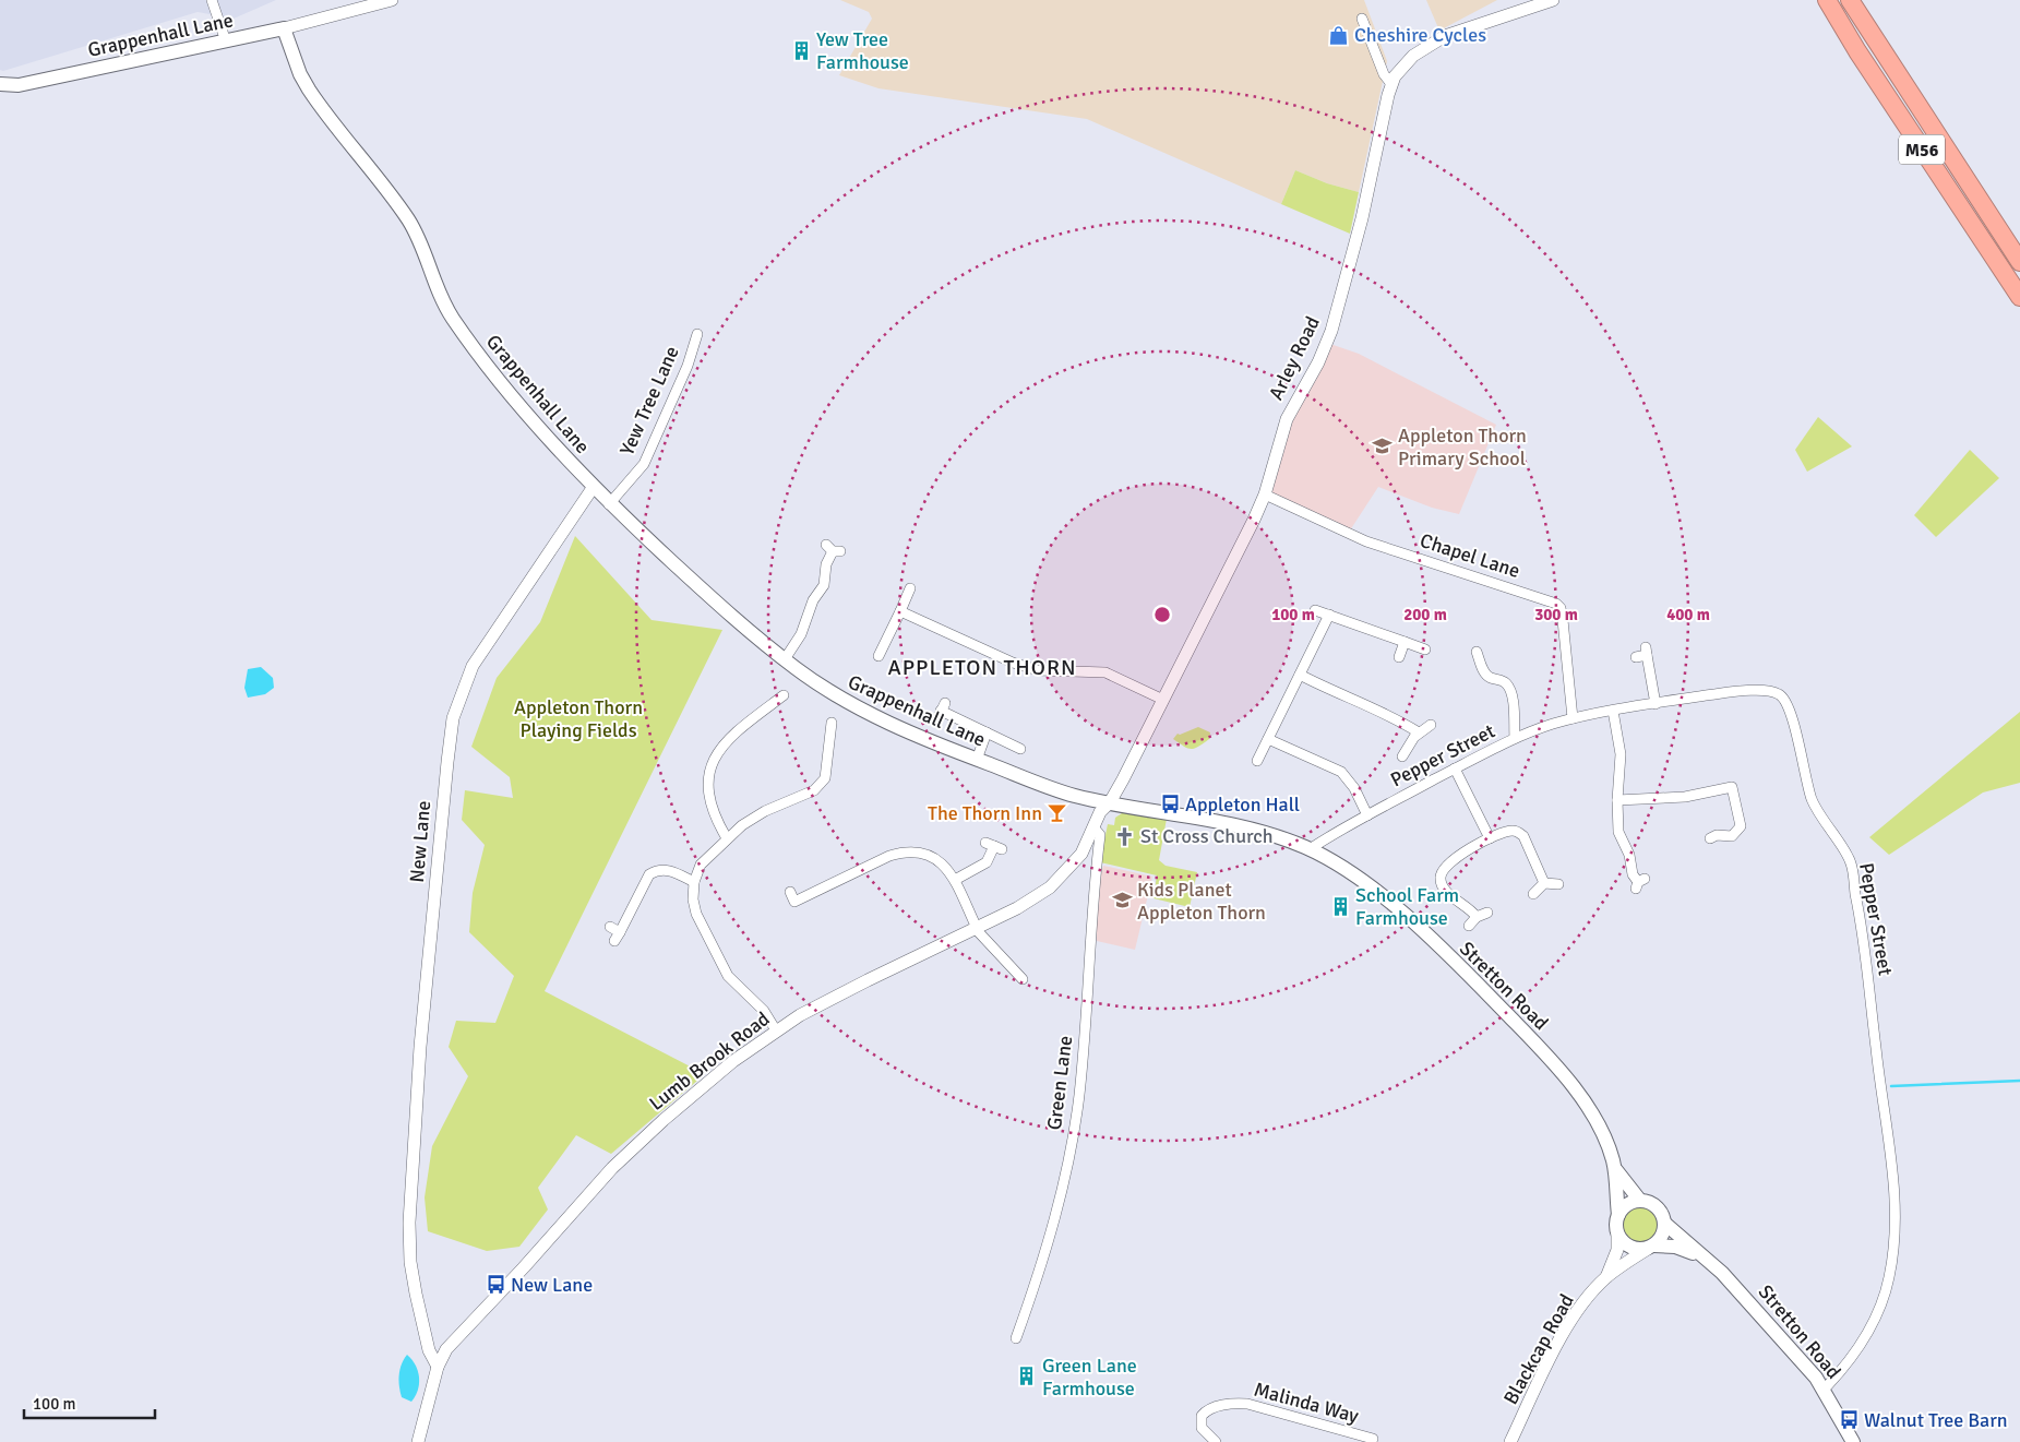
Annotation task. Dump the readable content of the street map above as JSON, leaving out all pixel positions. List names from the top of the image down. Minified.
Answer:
{"streets":{"highway":["M56"],"main road":["Grappenhall Lane","Stretton Road"],"street":["Arley Road","Yew Tree Lane","Chapel Lane","Pepper Street","New Lane","Lumb Brook Road","Green Lane","Blackcap Road","Malinda Way"]},"crossings":[["Grappenhall Lane","Arley Road"],["Grappenhall Lane","Yew Tree Lane"],["Grappenhall Lane","New Lane"],["Grappenhall Lane","Stretton Road"],["Grappenhall Lane","Lumb Brook Road"],["Arley Road","Chapel Lane"],["Arley Road","Stretton Road"],["Arley Road","Lumb Brook Road"],["Chapel Lane","Pepper Street"],["Pepper Street","Stretton Road"],["New Lane","Lumb Brook Road"],["Stretton Road","Lumb Brook Road"],["Stretton Road","Blackcap Road"],["Lumb Brook Road","Green Lane"]],"districts":["APPLETON THORN"],"parks":["Appleton Thorn Playing Fields"],"places":{"shop":["Cheshire Cycles"],"building":["Yew Tree Farmhouse","School Farm Farmhouse","Green Lane Farmhouse"],"school or university":["Appleton Thorn Primary School","Kids Planet Appleton Thorn"],"bus stop":["Appleton Hall","New Lane","Walnut Tree Barn"],"bar":["The Thorn Inn"],"church":["St Cross Church"]},"scale_bar":"100 m","rings":["100 m","200 m","300 m","400 m"]}
